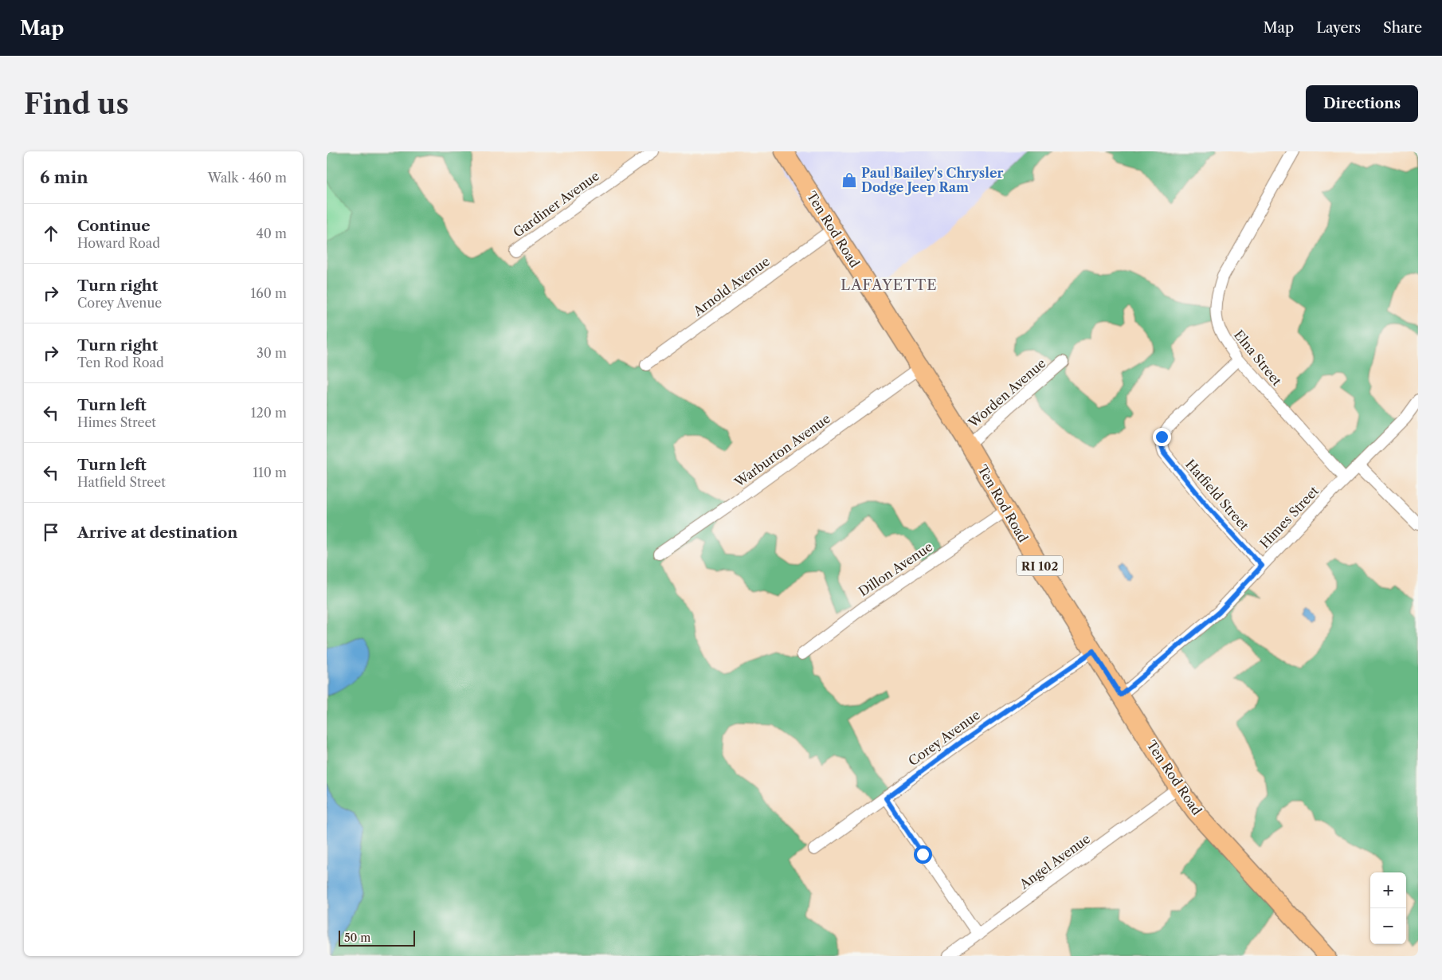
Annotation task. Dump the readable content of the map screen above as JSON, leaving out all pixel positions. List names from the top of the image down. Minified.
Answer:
{"streets":{"main road":["Ten Rod Road","RI 102"],"street":["Gardiner Avenue","Arnold Avenue","Elna Street","Worden Avenue","Warburton Avenue","Hatfield Street","Himes Street","Dillon Avenue","Corey Avenue","Angel Avenue"]},"crossings":[["Ten Rod Road","Arnold Avenue"],["Ten Rod Road","Worden Avenue"],["Ten Rod Road","Warburton Avenue"],["Ten Rod Road","Himes Street"],["Ten Rod Road","Dillon Avenue"],["Ten Rod Road","Corey Avenue"],["Ten Rod Road","Angel Avenue"],["Elna Street","Hatfield Street"],["Elna Street","Himes Street"],["Hatfield Street","Himes Street"]],"districts":["LAFAYETTE"],"places":{"shop":["Paul Bailey's Chrysler Dodge Jeep Ram"]},"scale_bar":"50 m","page":{"header":"Map","nav":["Map","Layers","Share"],"buttons":"Directions","title":"Find us","heading":["6 min","Walk · 460 m"],"list":[["Continue","Howard Road","40 m"],["Turn right","Corey Avenue","160 m"],["Turn right","Ten Rod Road","30 m"],["Turn left","Himes Street","120 m"],["Turn left","Hatfield Street","110 m"],"Arrive at destination"],"map_buttons":["+","−"],"scale":"50 m"}}
